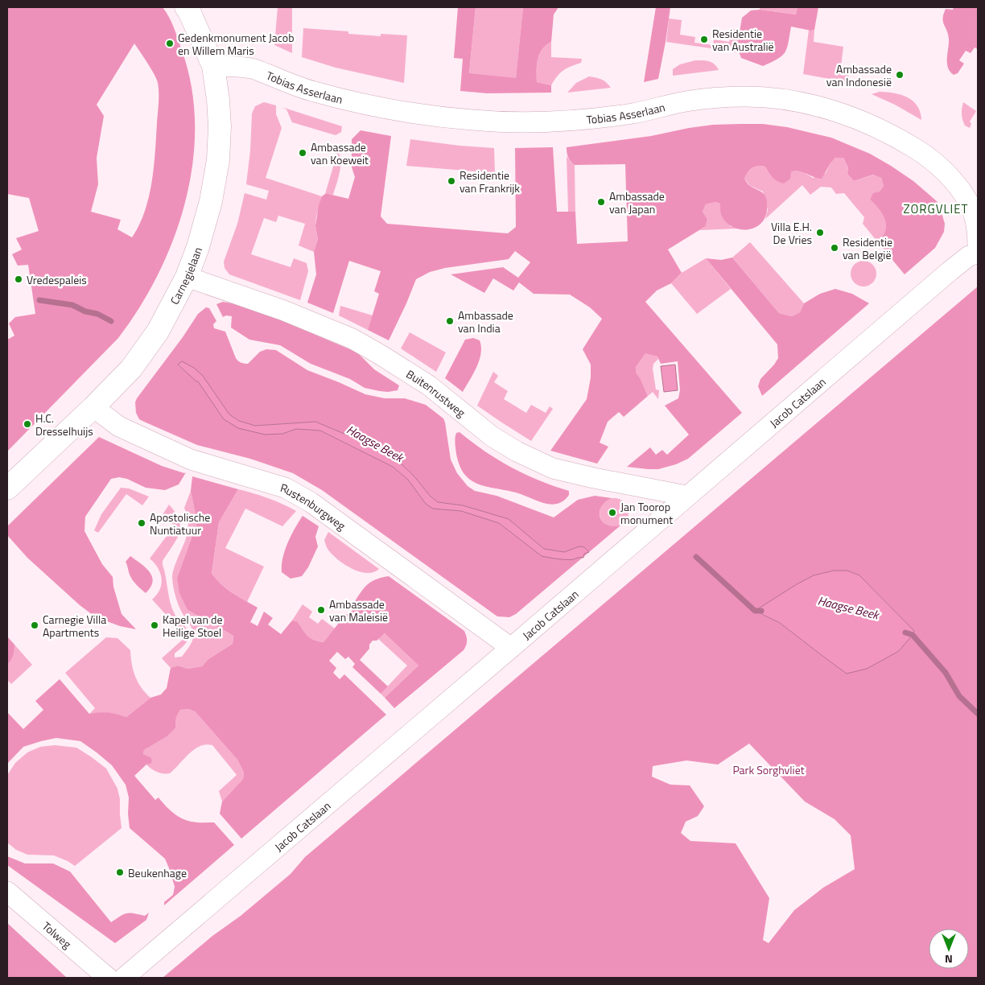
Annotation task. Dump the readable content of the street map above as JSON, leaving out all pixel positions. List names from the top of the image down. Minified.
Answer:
{"streets":{"main road":["Carnegielaan"],"street":["Tobias Asserlaan","Buitenrustweg","Jacob Catslaan","Rustenburgweg","Tolweg"]},"crossings":[["Tobias Asserlaan","Carnegielaan"],["Carnegielaan","Buitenrustweg"],["Carnegielaan","Rustenburgweg"],["Buitenrustweg","Jacob Catslaan"],["Jacob Catslaan","Rustenburgweg"]],"districts":["ZORGVLIET"],"water":["Haagse Beek"],"parks":["Park Sorghvliet"],"places":["Residentie van Australië","Gedenkmonument Jacob en Willem Maris","Ambassade van Indonesië","Ambassade van Koeweit","Residentie van Frankrijk","Ambassade van Japan","Villa E.H. De Vries","Residentie van België","Vredespaleis","Ambassade van India","H.C. Dresselhuijs","Jan Toorop monument","Apostolische Nuntiatuur","Ambassade van Maleisië","Carnegie Villa Apartments","Kapel van de Heilige Stoel","Beukenhage"],"north":"bottom"}
